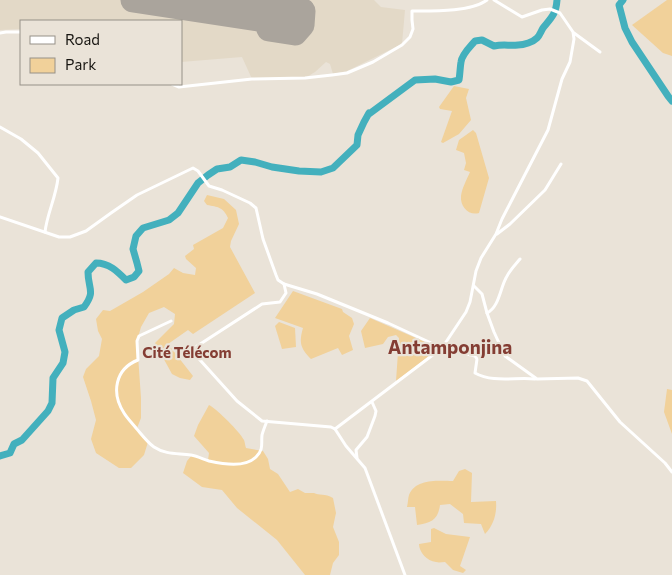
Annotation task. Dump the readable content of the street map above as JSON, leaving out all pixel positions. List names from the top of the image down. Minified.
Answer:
{"districts":["Antamponjina","Cité Télécom"],"legend":["Road","Park"]}
